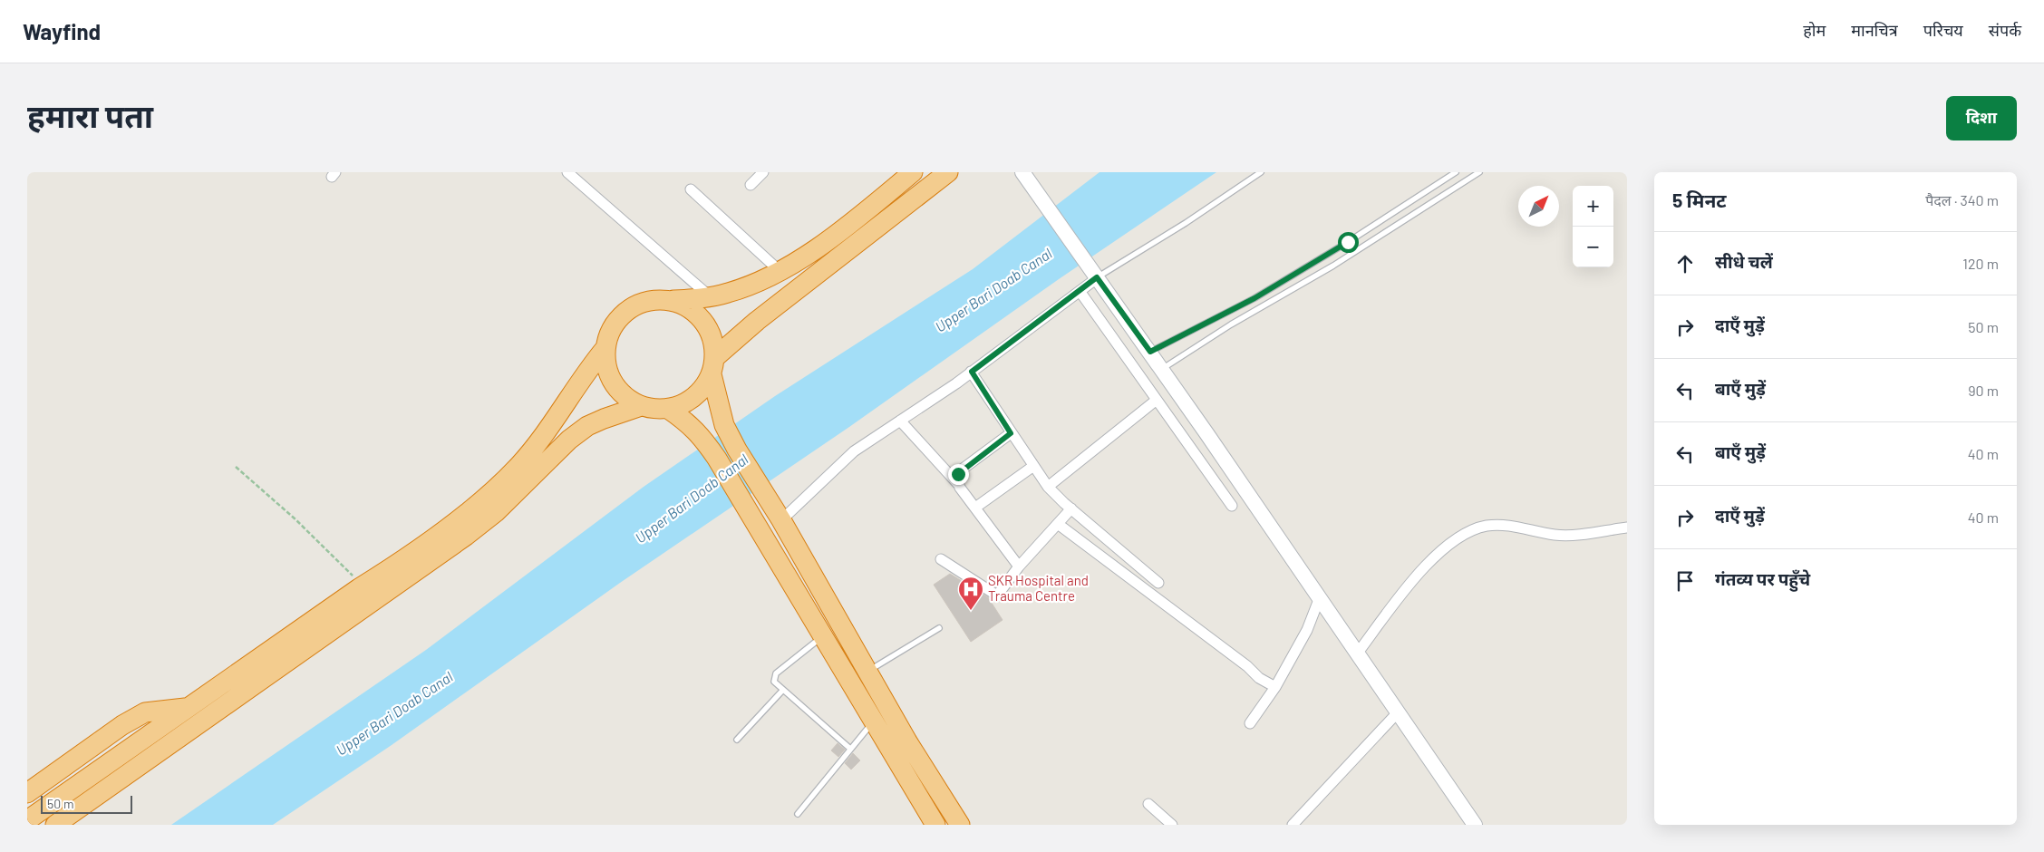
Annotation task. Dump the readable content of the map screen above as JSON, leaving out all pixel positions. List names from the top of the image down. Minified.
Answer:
{"water":["Upper Bari Doab Canal"],"places":{"hospital":["SKR Hospital and Trauma Centre"]},"scale_bar":"50 m","north":"top right","page":{"header":"Wayfind","nav":["होम","मानचित्र","परिचय","संपर्क"],"title":"हमारा पता","buttons":"दिशा","heading":["5 मिनट","पैदल · 340 m"],"map_buttons":["+","−"],"list":[["सीधे चलें","120 m"],["दाएँ मुड़ें","50 m"],["बाएँ मुड़ें","90 m"],["बाएँ मुड़ें","40 m"],["दाएँ मुड़ें","40 m"],"गंतव्य पर पहुँचे"],"scale":"50 m"}}
